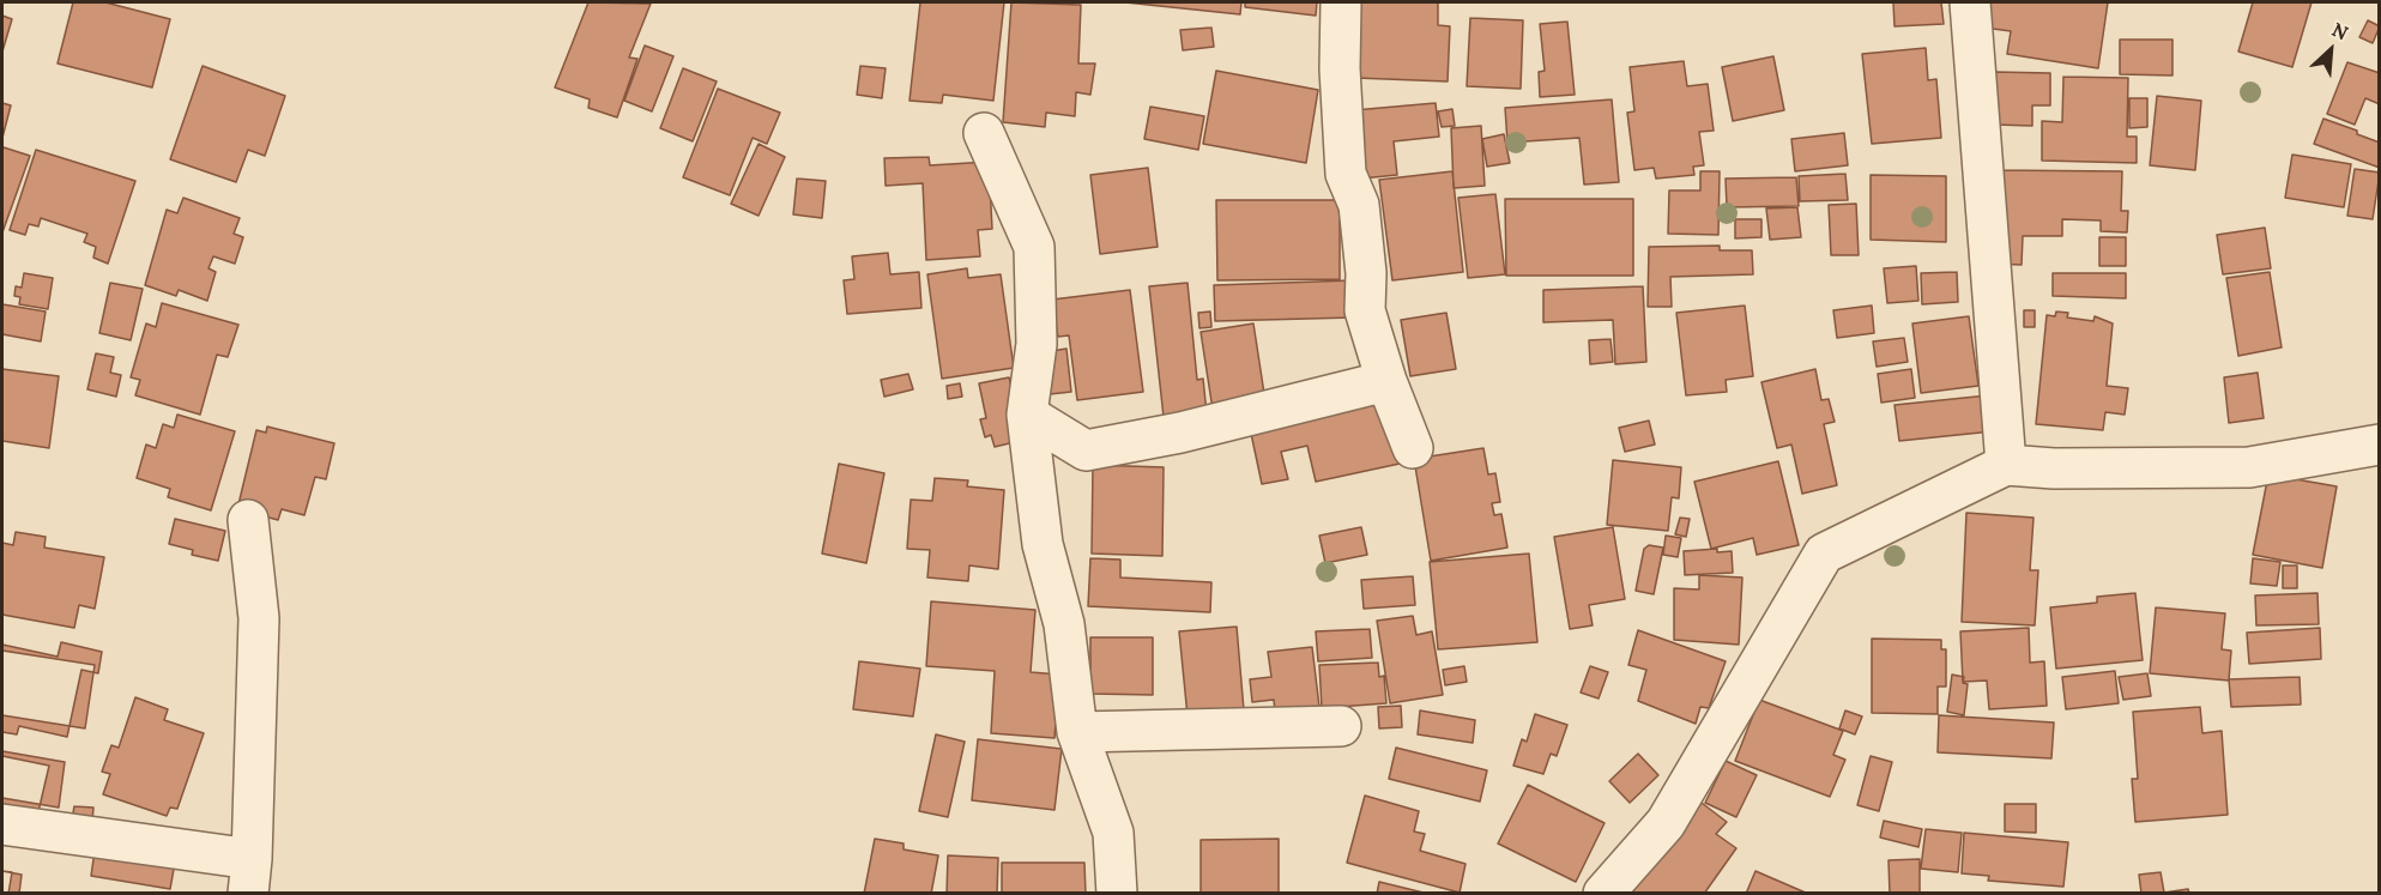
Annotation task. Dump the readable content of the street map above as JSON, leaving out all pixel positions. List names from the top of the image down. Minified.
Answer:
{"north":"top right"}
